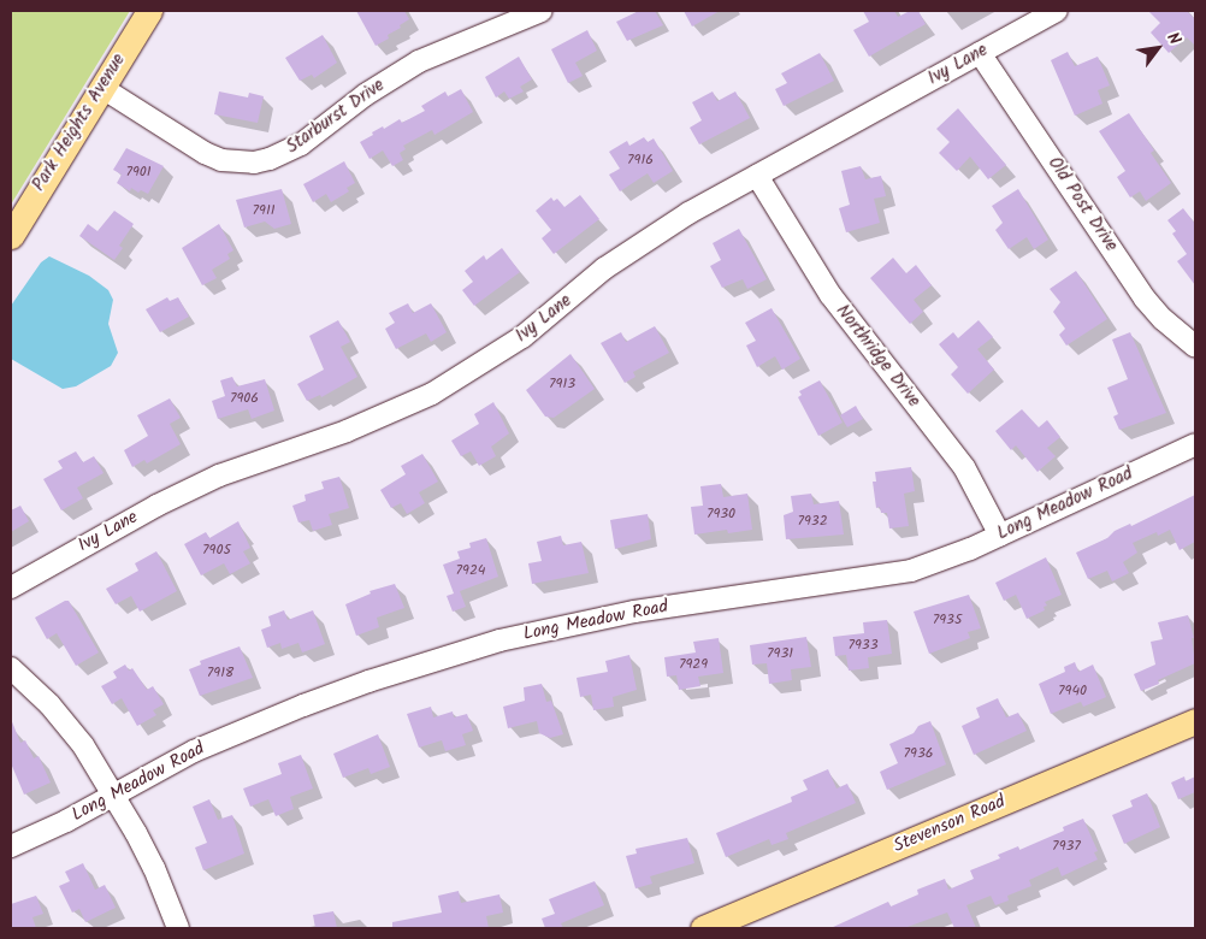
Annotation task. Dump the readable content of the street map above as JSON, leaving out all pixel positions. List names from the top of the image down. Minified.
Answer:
{"streets":{"main road":["Park Heights Avenue","Stevenson Road"],"street":["Ivy Lane","Starburst Drive","Old Post Drive","Northridge Drive","Long Meadow Road"]},"crossings":[["Ivy Lane","Old Post Drive"],["Ivy Lane","Northridge Drive"],["Starburst Drive","Park Heights Avenue"],["Northridge Drive","Long Meadow Road"]],"house_numbers":["7916","7901","7911","7913","7906","7930","7932","7905","7924","7935","7933","7931","7929","7918","7940","7936","7937"],"north":"top right"}
